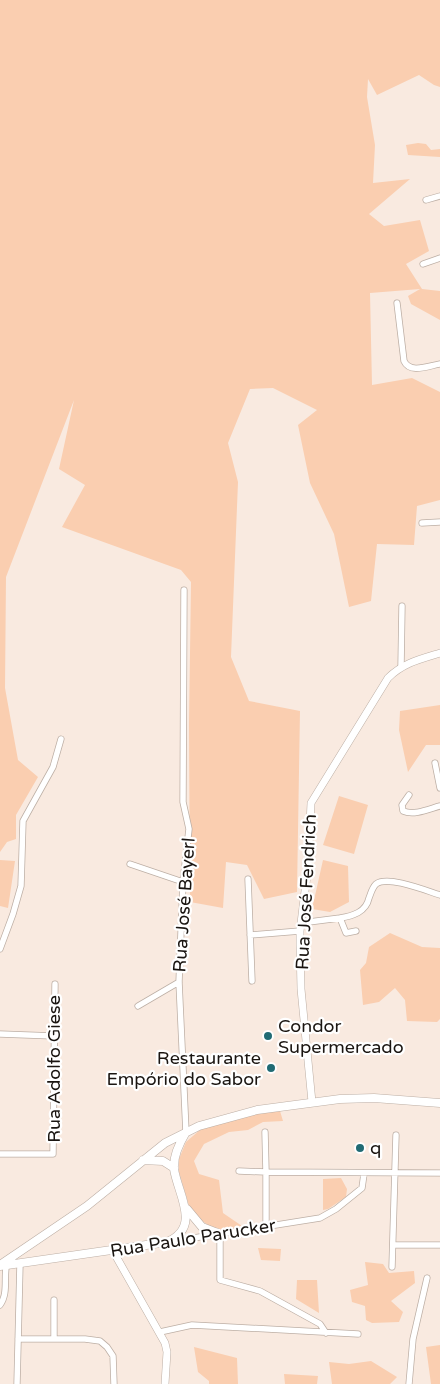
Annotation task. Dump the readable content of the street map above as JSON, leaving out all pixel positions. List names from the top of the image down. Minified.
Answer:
{"streets":{"main road":["Rua Paulo Parucker"],"street":["Rua José Fendrich","Rua José Bayerl","Rua Adolfo Giese"]},"places":["Condor Supermercado","Restaurante Empório do Sabor","q"]}
